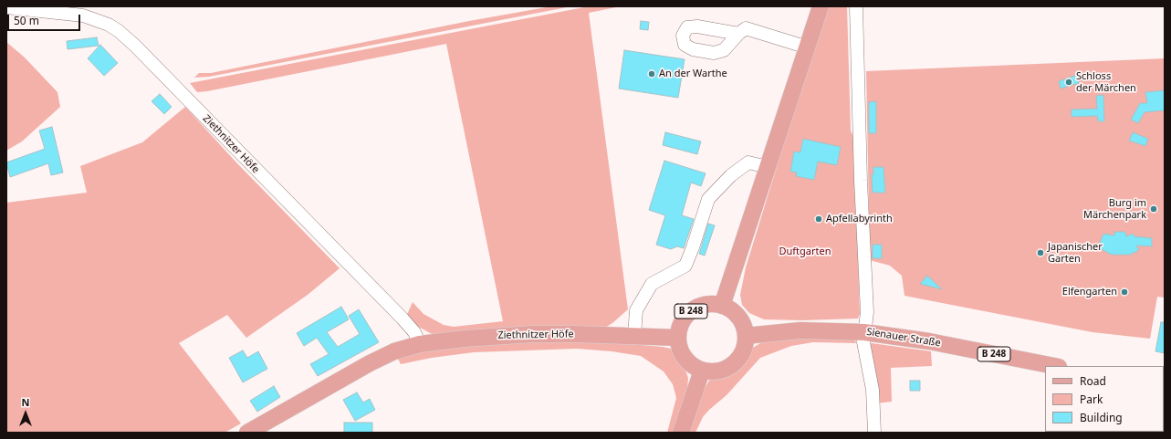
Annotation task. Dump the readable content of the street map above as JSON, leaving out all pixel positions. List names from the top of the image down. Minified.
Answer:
{"streets":{"main road":["Ziethnitzer Höfe","B 248","Sienauer Straße"]},"crossings":[["Ziethnitzer Höfe","B 248"],["Ziethnitzer Höfe","Sienauer Straße"],["B 248","Sienauer Straße"]],"parks":["Duftgarten"],"places":["An der Warthe","Schloss der Märchen","Burg im Märchenpark","Apfellabyrinth","Japanischer Garten","Elfengarten"],"legend":["Road","Park","Building"],"scale_bar":"50 m","north":"top"}
